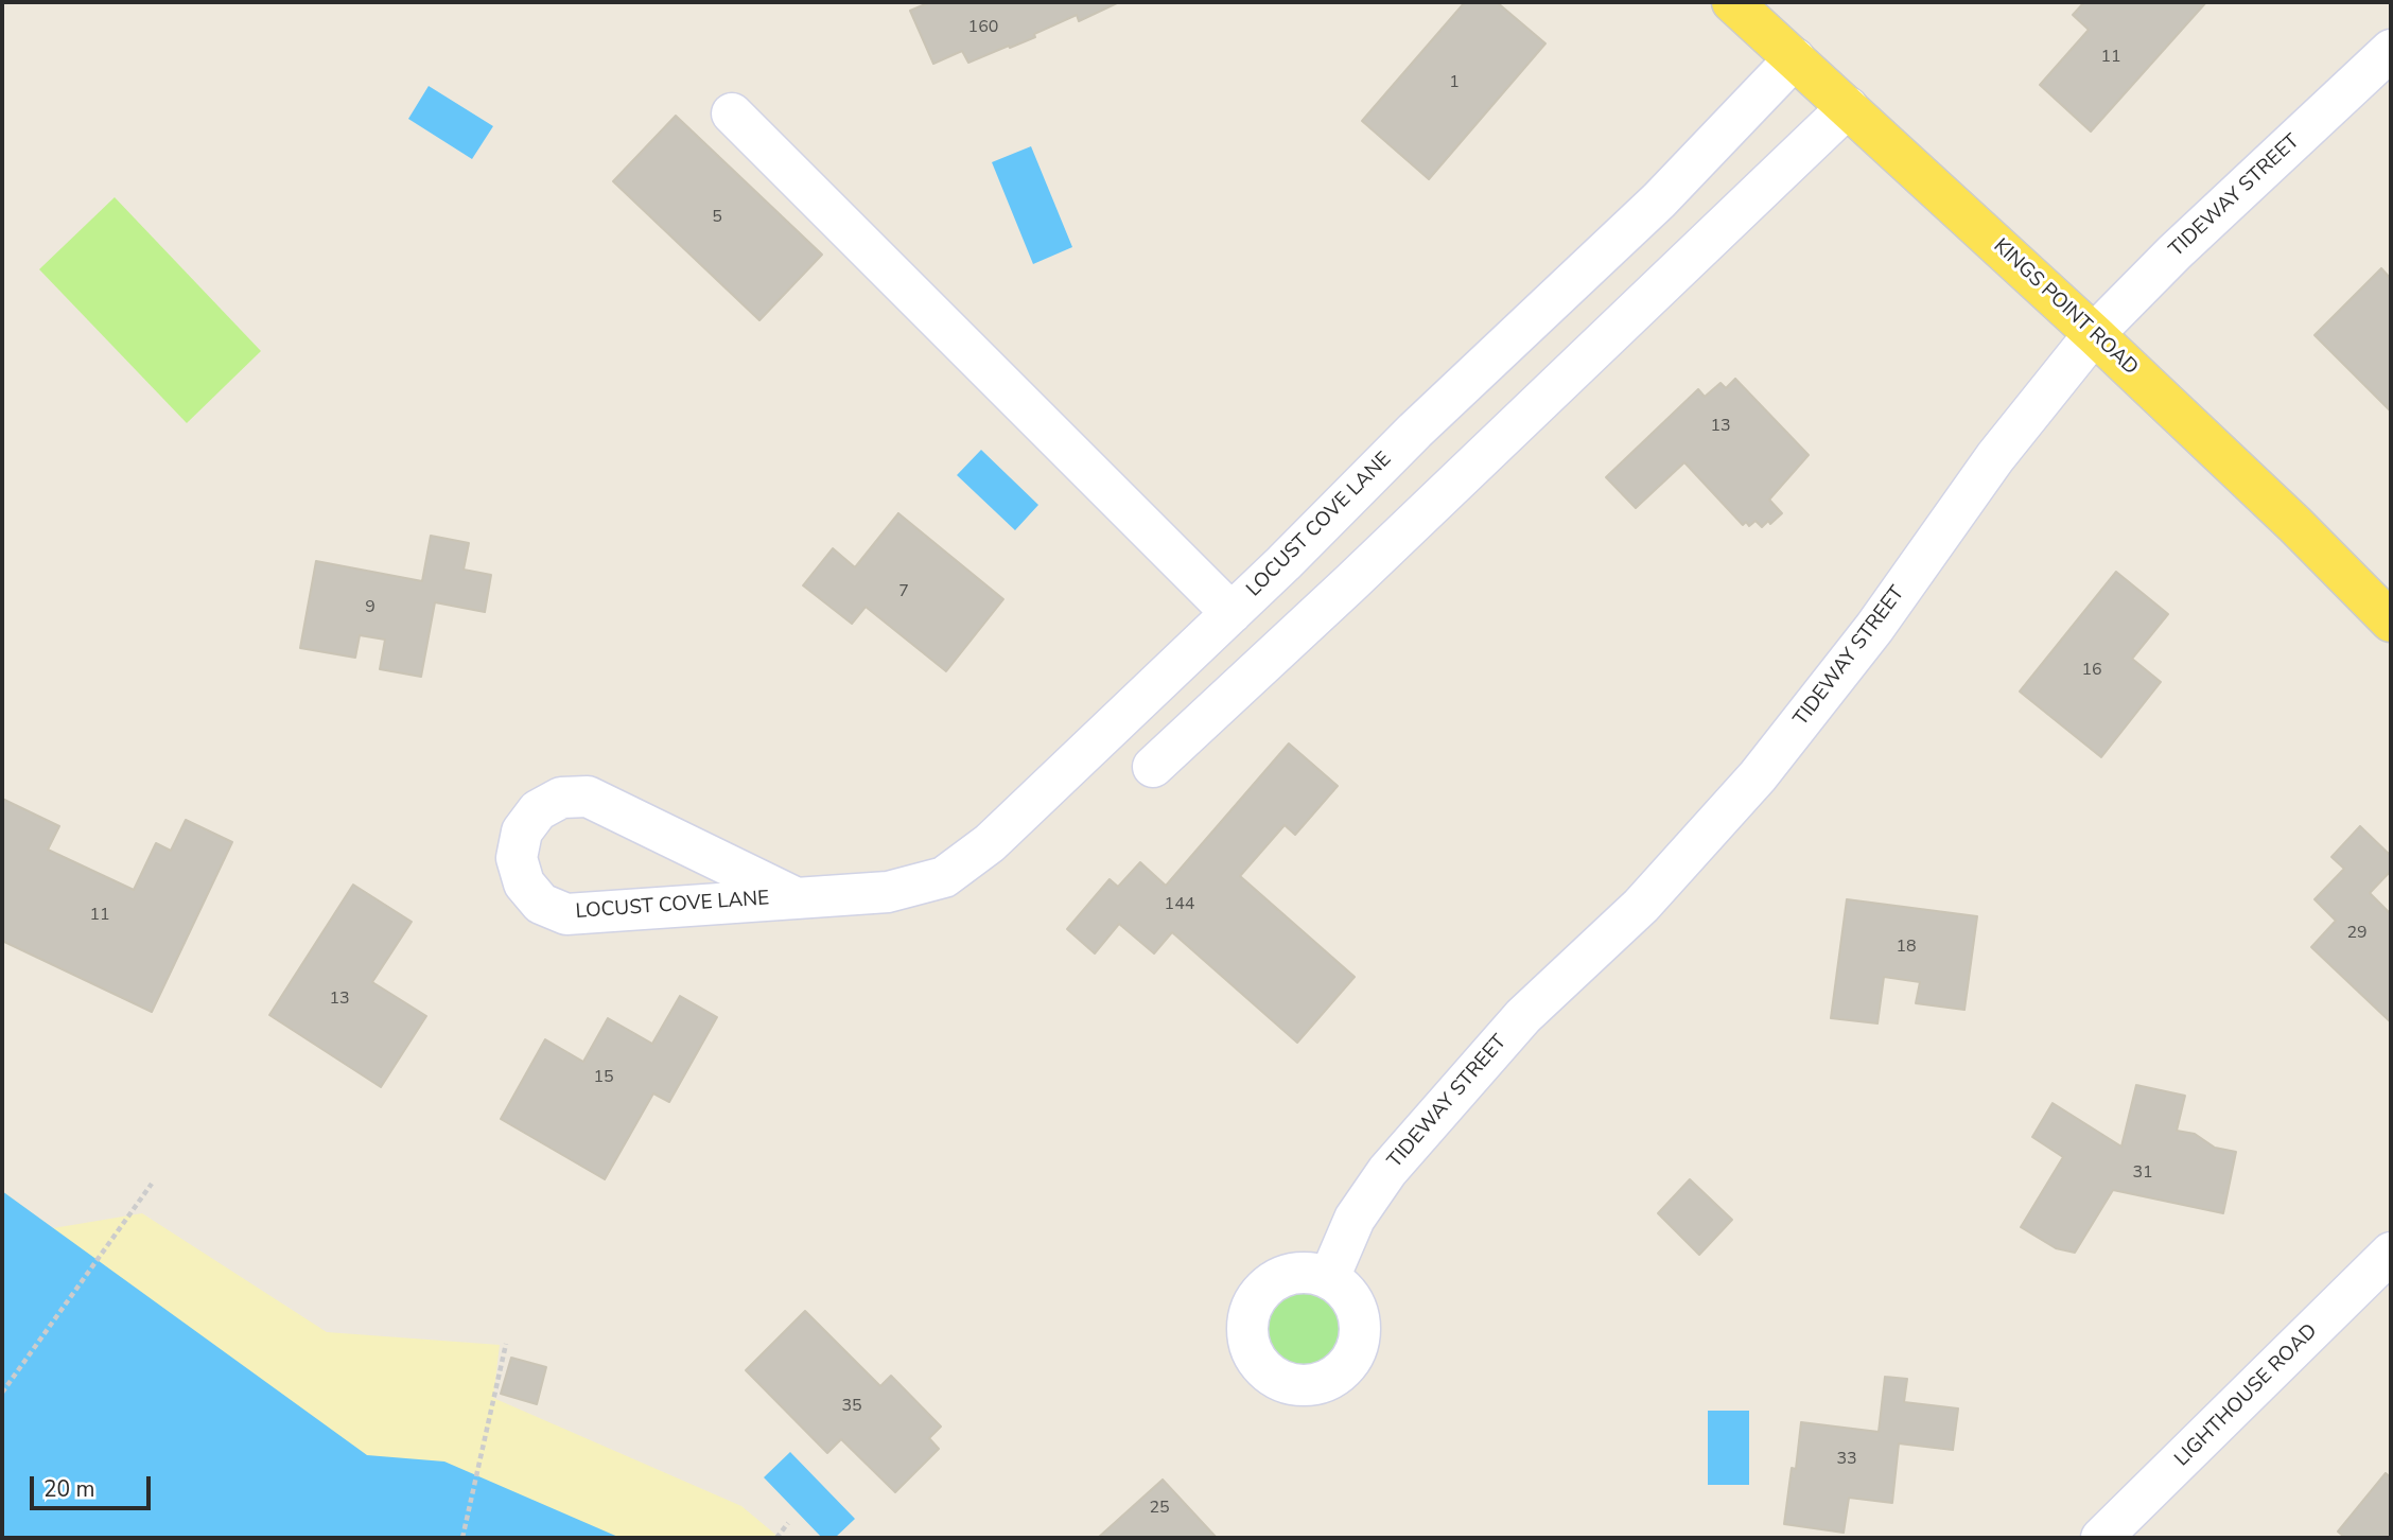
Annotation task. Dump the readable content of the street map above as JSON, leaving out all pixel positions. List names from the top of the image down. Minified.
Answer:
{"streets":{"main road":["KINGS POINT ROAD"],"street":["TIDEWAY STREET","LOCUST COVE LANE","LIGHTHOUSE ROAD"]},"crossings":[["TIDEWAY STREET","KINGS POINT ROAD"],["KINGS POINT ROAD","LOCUST COVE LANE"]],"house_numbers":["160","11","1","5","13","7","9","16","144","11","29","18","13","15","31","35","33","25"],"scale_bar":"20 m"}
